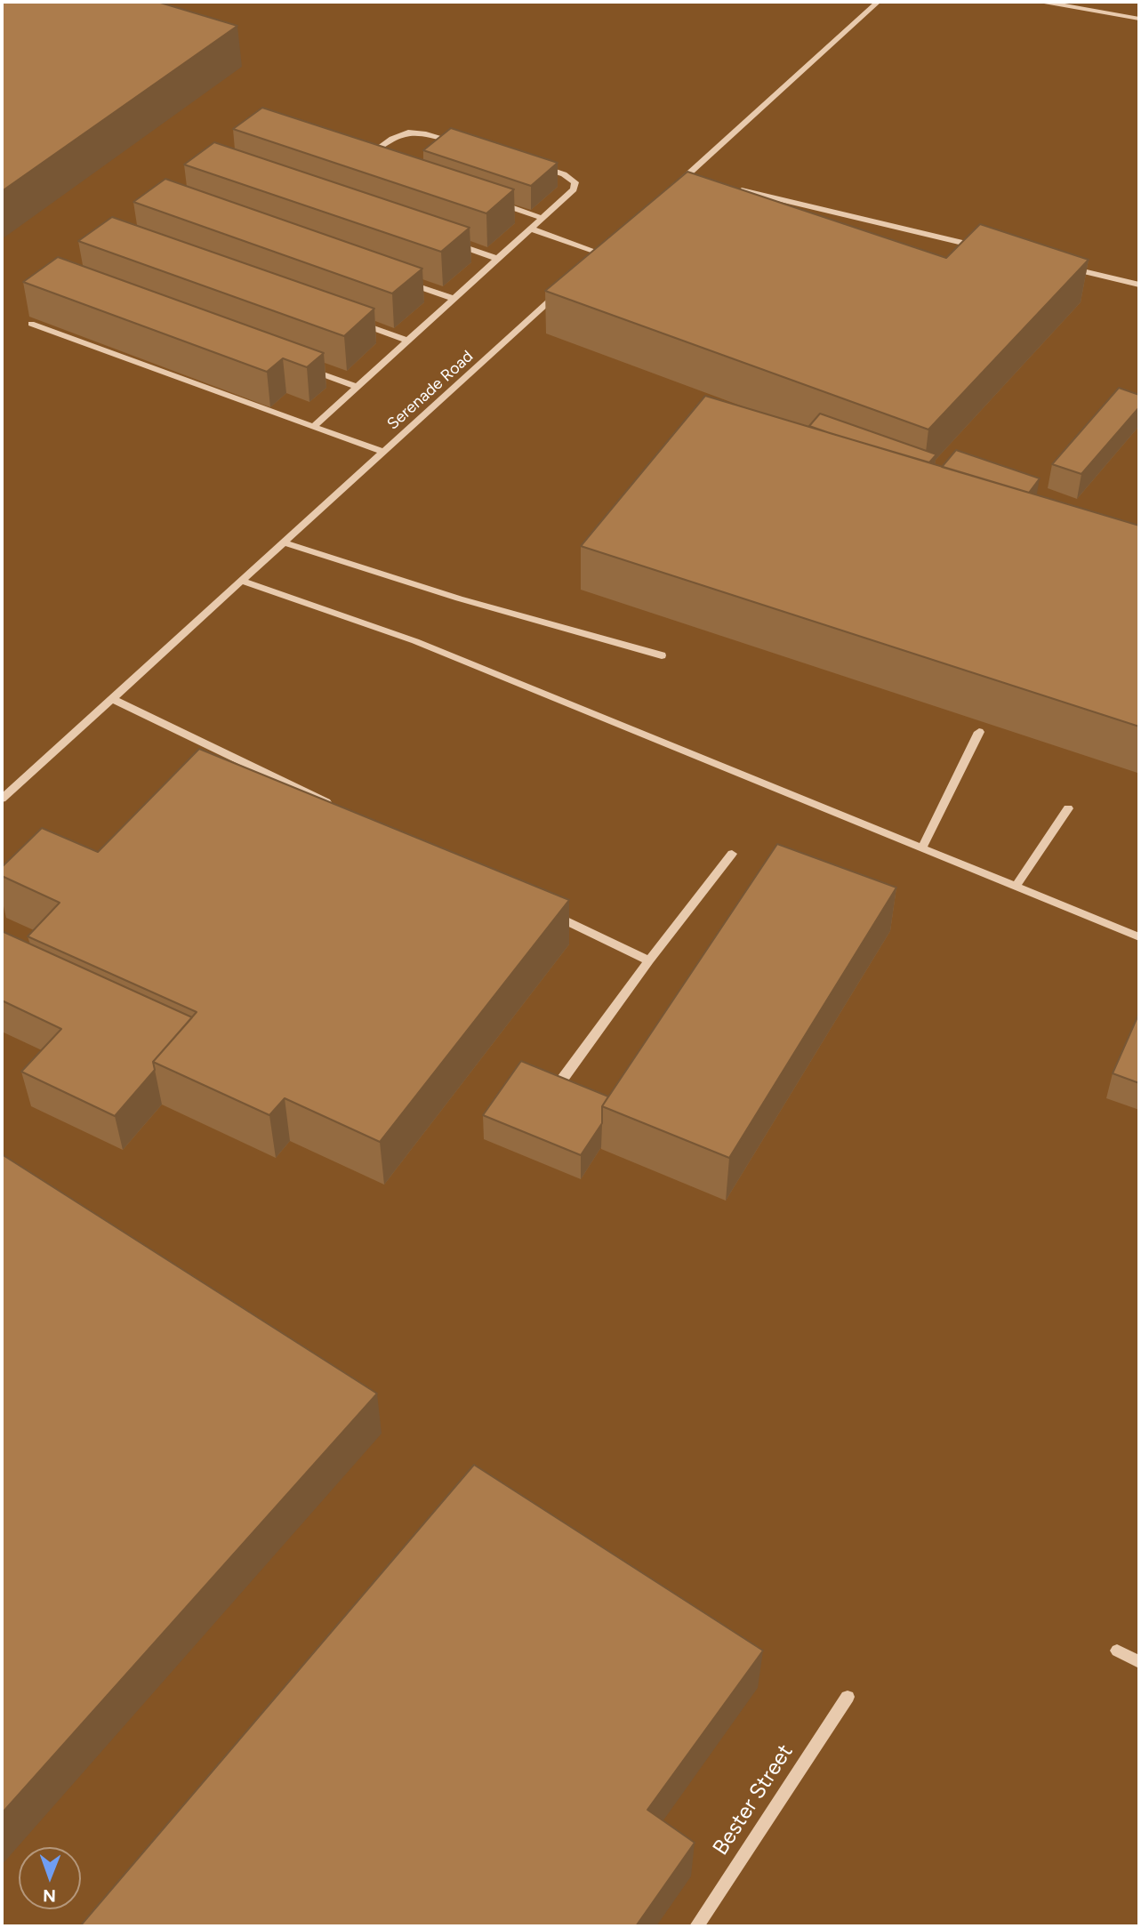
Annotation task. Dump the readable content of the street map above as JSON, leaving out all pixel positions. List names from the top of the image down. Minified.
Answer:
{"streets":{"street":["Serenade Road"],"lane":["Bester Street"]},"north":"bottom"}
